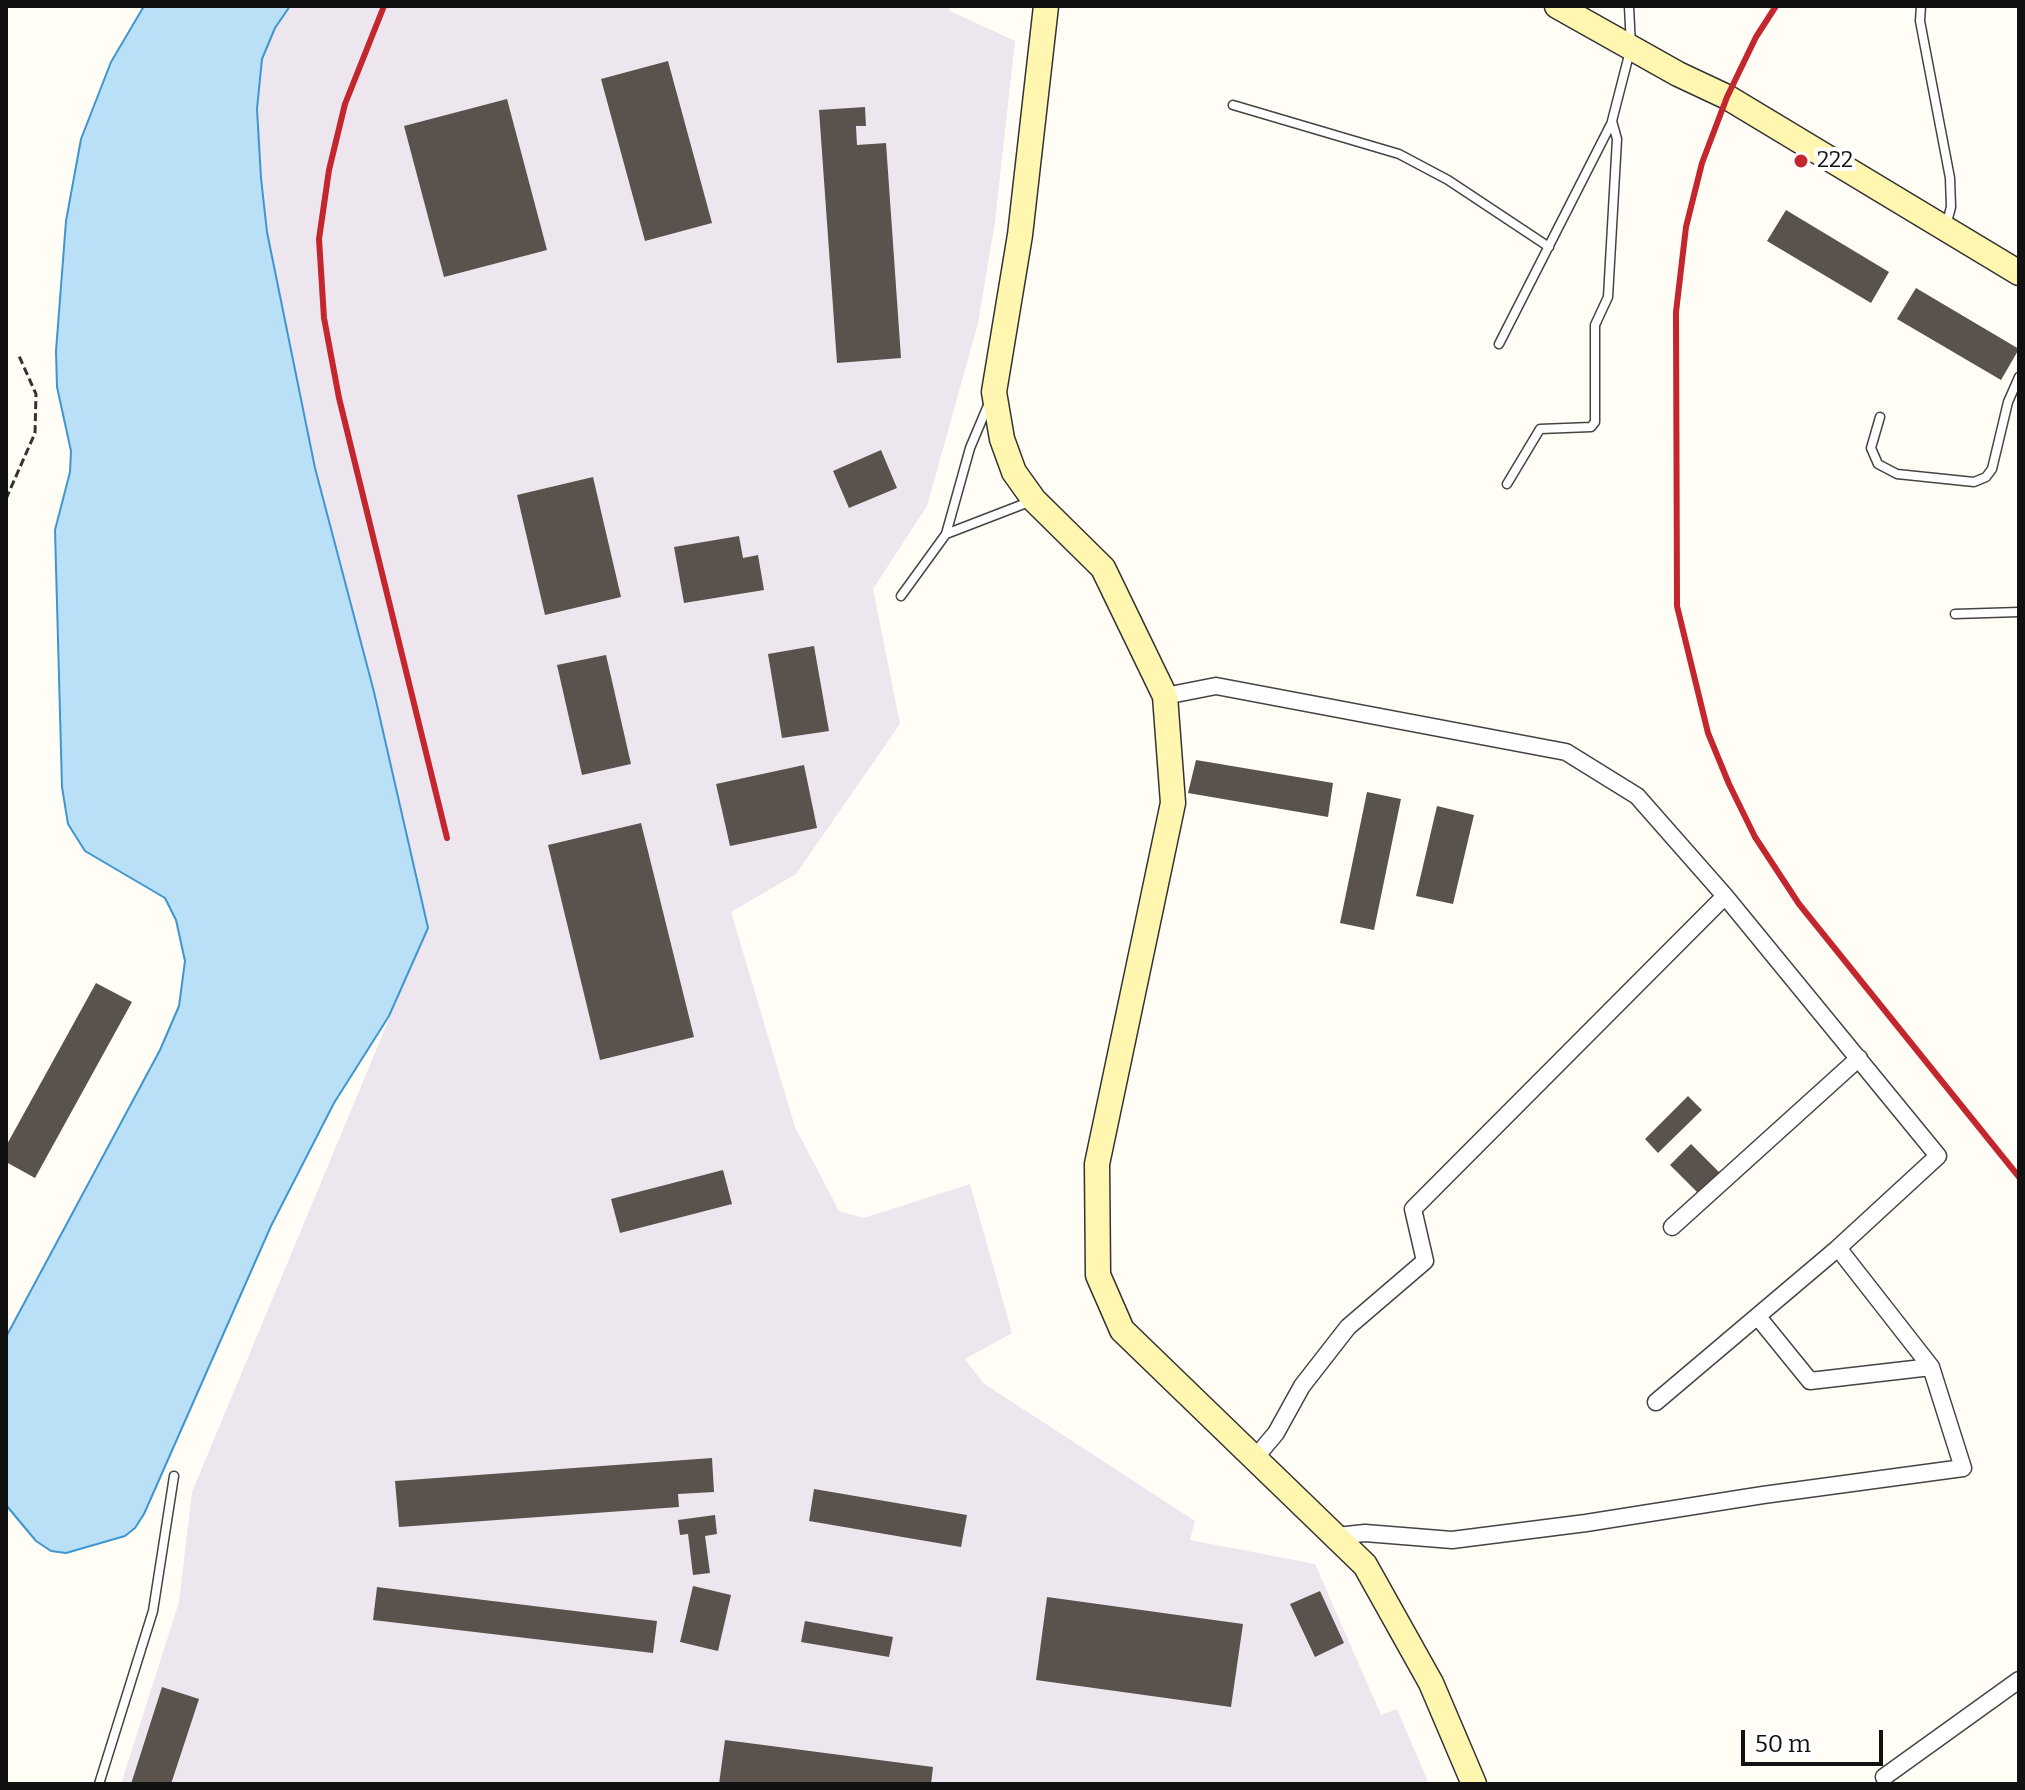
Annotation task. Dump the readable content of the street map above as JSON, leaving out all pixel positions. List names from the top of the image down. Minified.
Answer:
{"places":["222"],"scale_bar":"50 m"}
